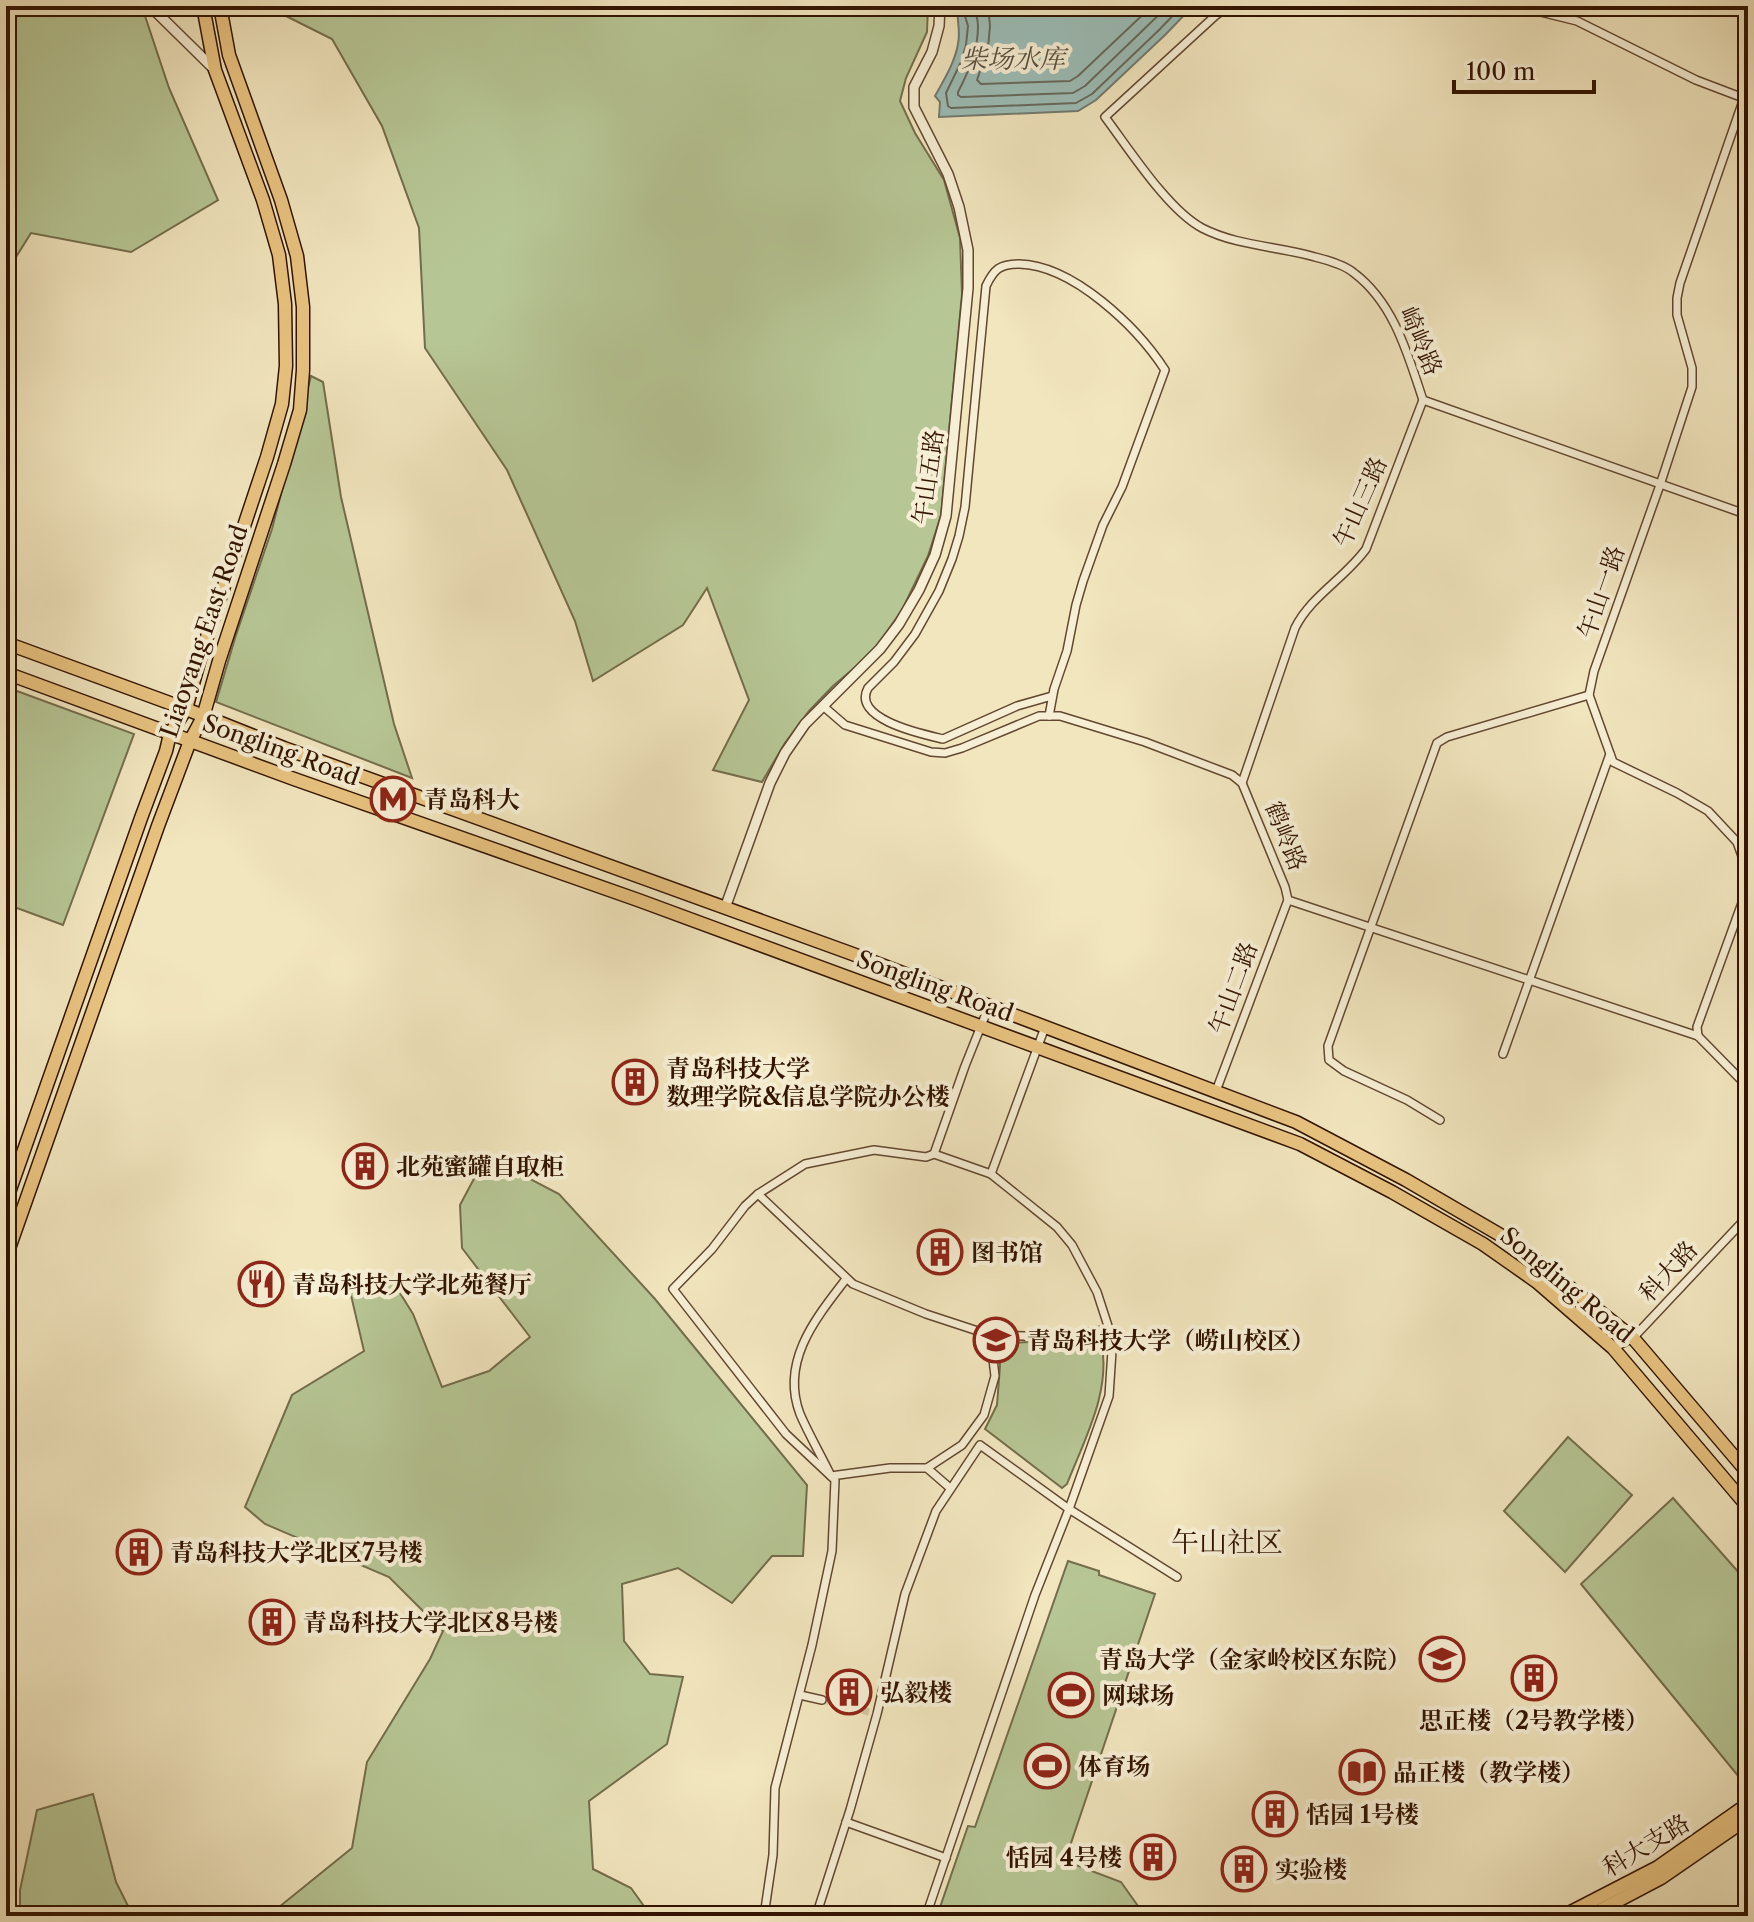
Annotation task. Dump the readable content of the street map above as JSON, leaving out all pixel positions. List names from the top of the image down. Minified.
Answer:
{"streets":{"main road":["Liaoyang East Road","Songling Road","科大支路"],"street":["崎岭路","午山五路","午山三路","午山一路","鹤岭路","午山二路","科大路"]},"crossings":[["崎岭路","午山三路"],["崎岭路","午山一路"],["午山五路","Songling Road"],["午山五路","鹤岭路"],["午山三路","鹤岭路"],["Liaoyang East Road","Songling Road"],["Songling Road","午山二路"],["Songling Road","科大路"],["鹤岭路","午山二路"]],"districts":["午山社区"],"water":["柴场水库"],"places":{"metro station":["青岛科大"],"building":["青岛科技大学 数理学院&信息学院办公楼","北苑蜜罐自取柜","图书馆","青岛科技大学北区7号楼","青岛科技大学北区8号楼","思正楼（2号教学楼）","弘毅楼","恬园 1号楼","恬园 4号楼","实验楼"],"restaurant":["青岛科技大学北苑餐厅"],"school or university":["青岛科技大学（崂山校区）","青岛大学（金家岭校区东院）"],"sports":["网球场","体育场"],"library":["品正楼（教学楼）"]},"scale_bar":"100 m"}
